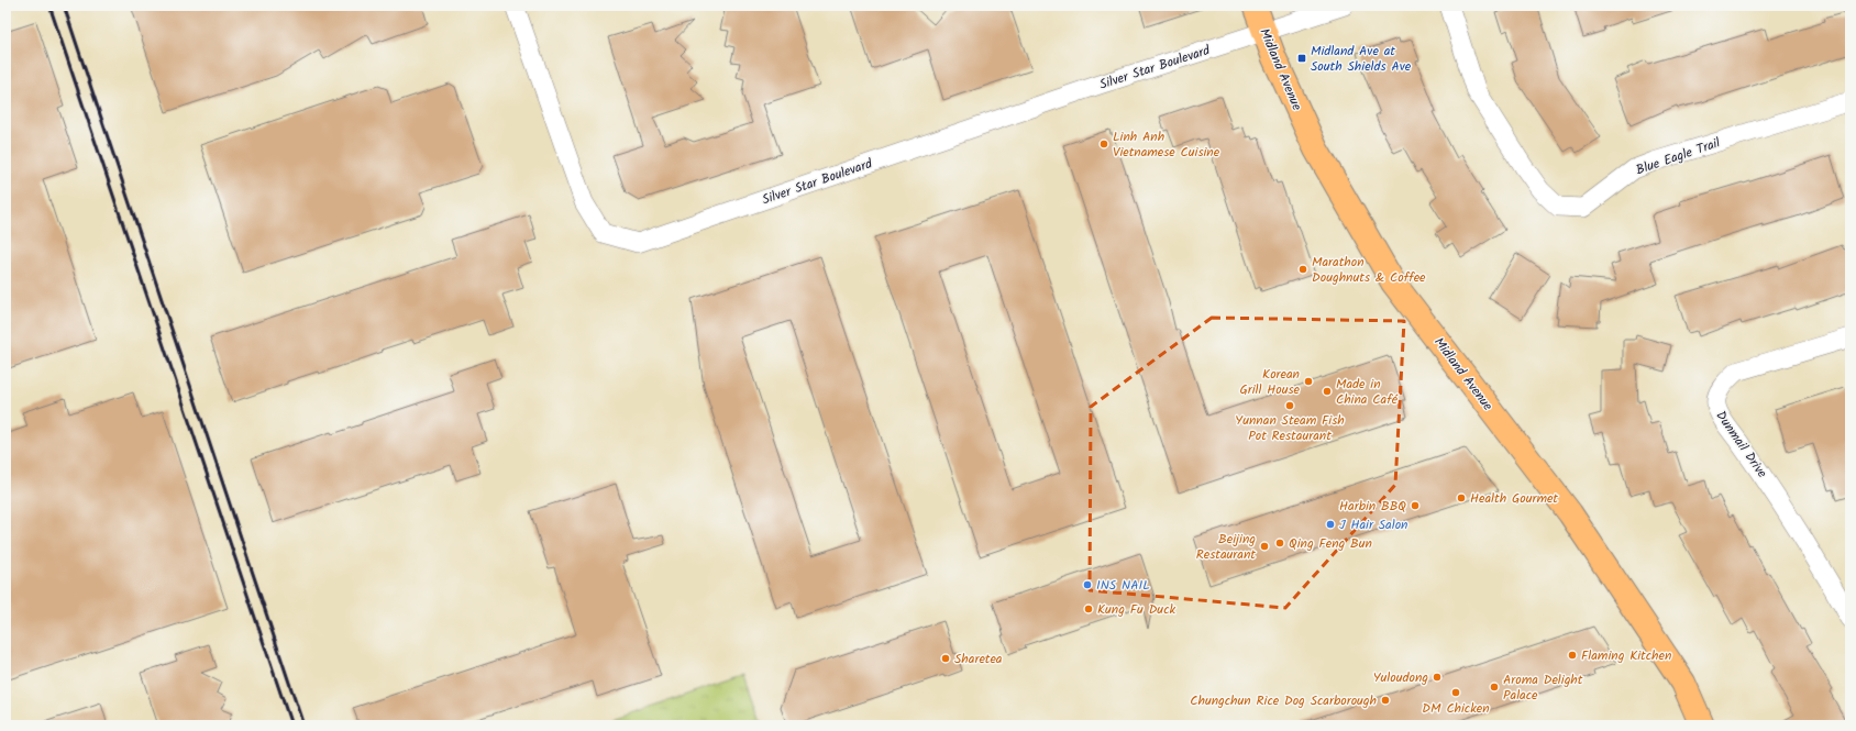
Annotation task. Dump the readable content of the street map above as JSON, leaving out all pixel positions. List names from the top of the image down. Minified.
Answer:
{"streets":{"main road":["Midland Avenue"],"street":["Silver Star Boulevard","Blue Eagle Trail","Dunmail Drive"]},"crossings":[["Silver Star Boulevard","Midland Avenue"]],"places":{"transit":["Midland Ave at South Shields Ave"],"other":["Linh Anh Vietnamese Cuisine","Marathon Doughnuts & Coffee","Korean Grill House","Made in China Café","Yunnan Steam Fish Pot Restaurant","Health Gourmet","Harbin BBQ","J Hair Salon","Qing Feng Bun","Beijing Restaurant","INS NAIL","Kung Fu Duck","Flaming Kitchen","Sharetea","Yuloudong","Aroma Delight Palace","DM Chicken","Chungchun Rice Dog Scarborough"]}}
